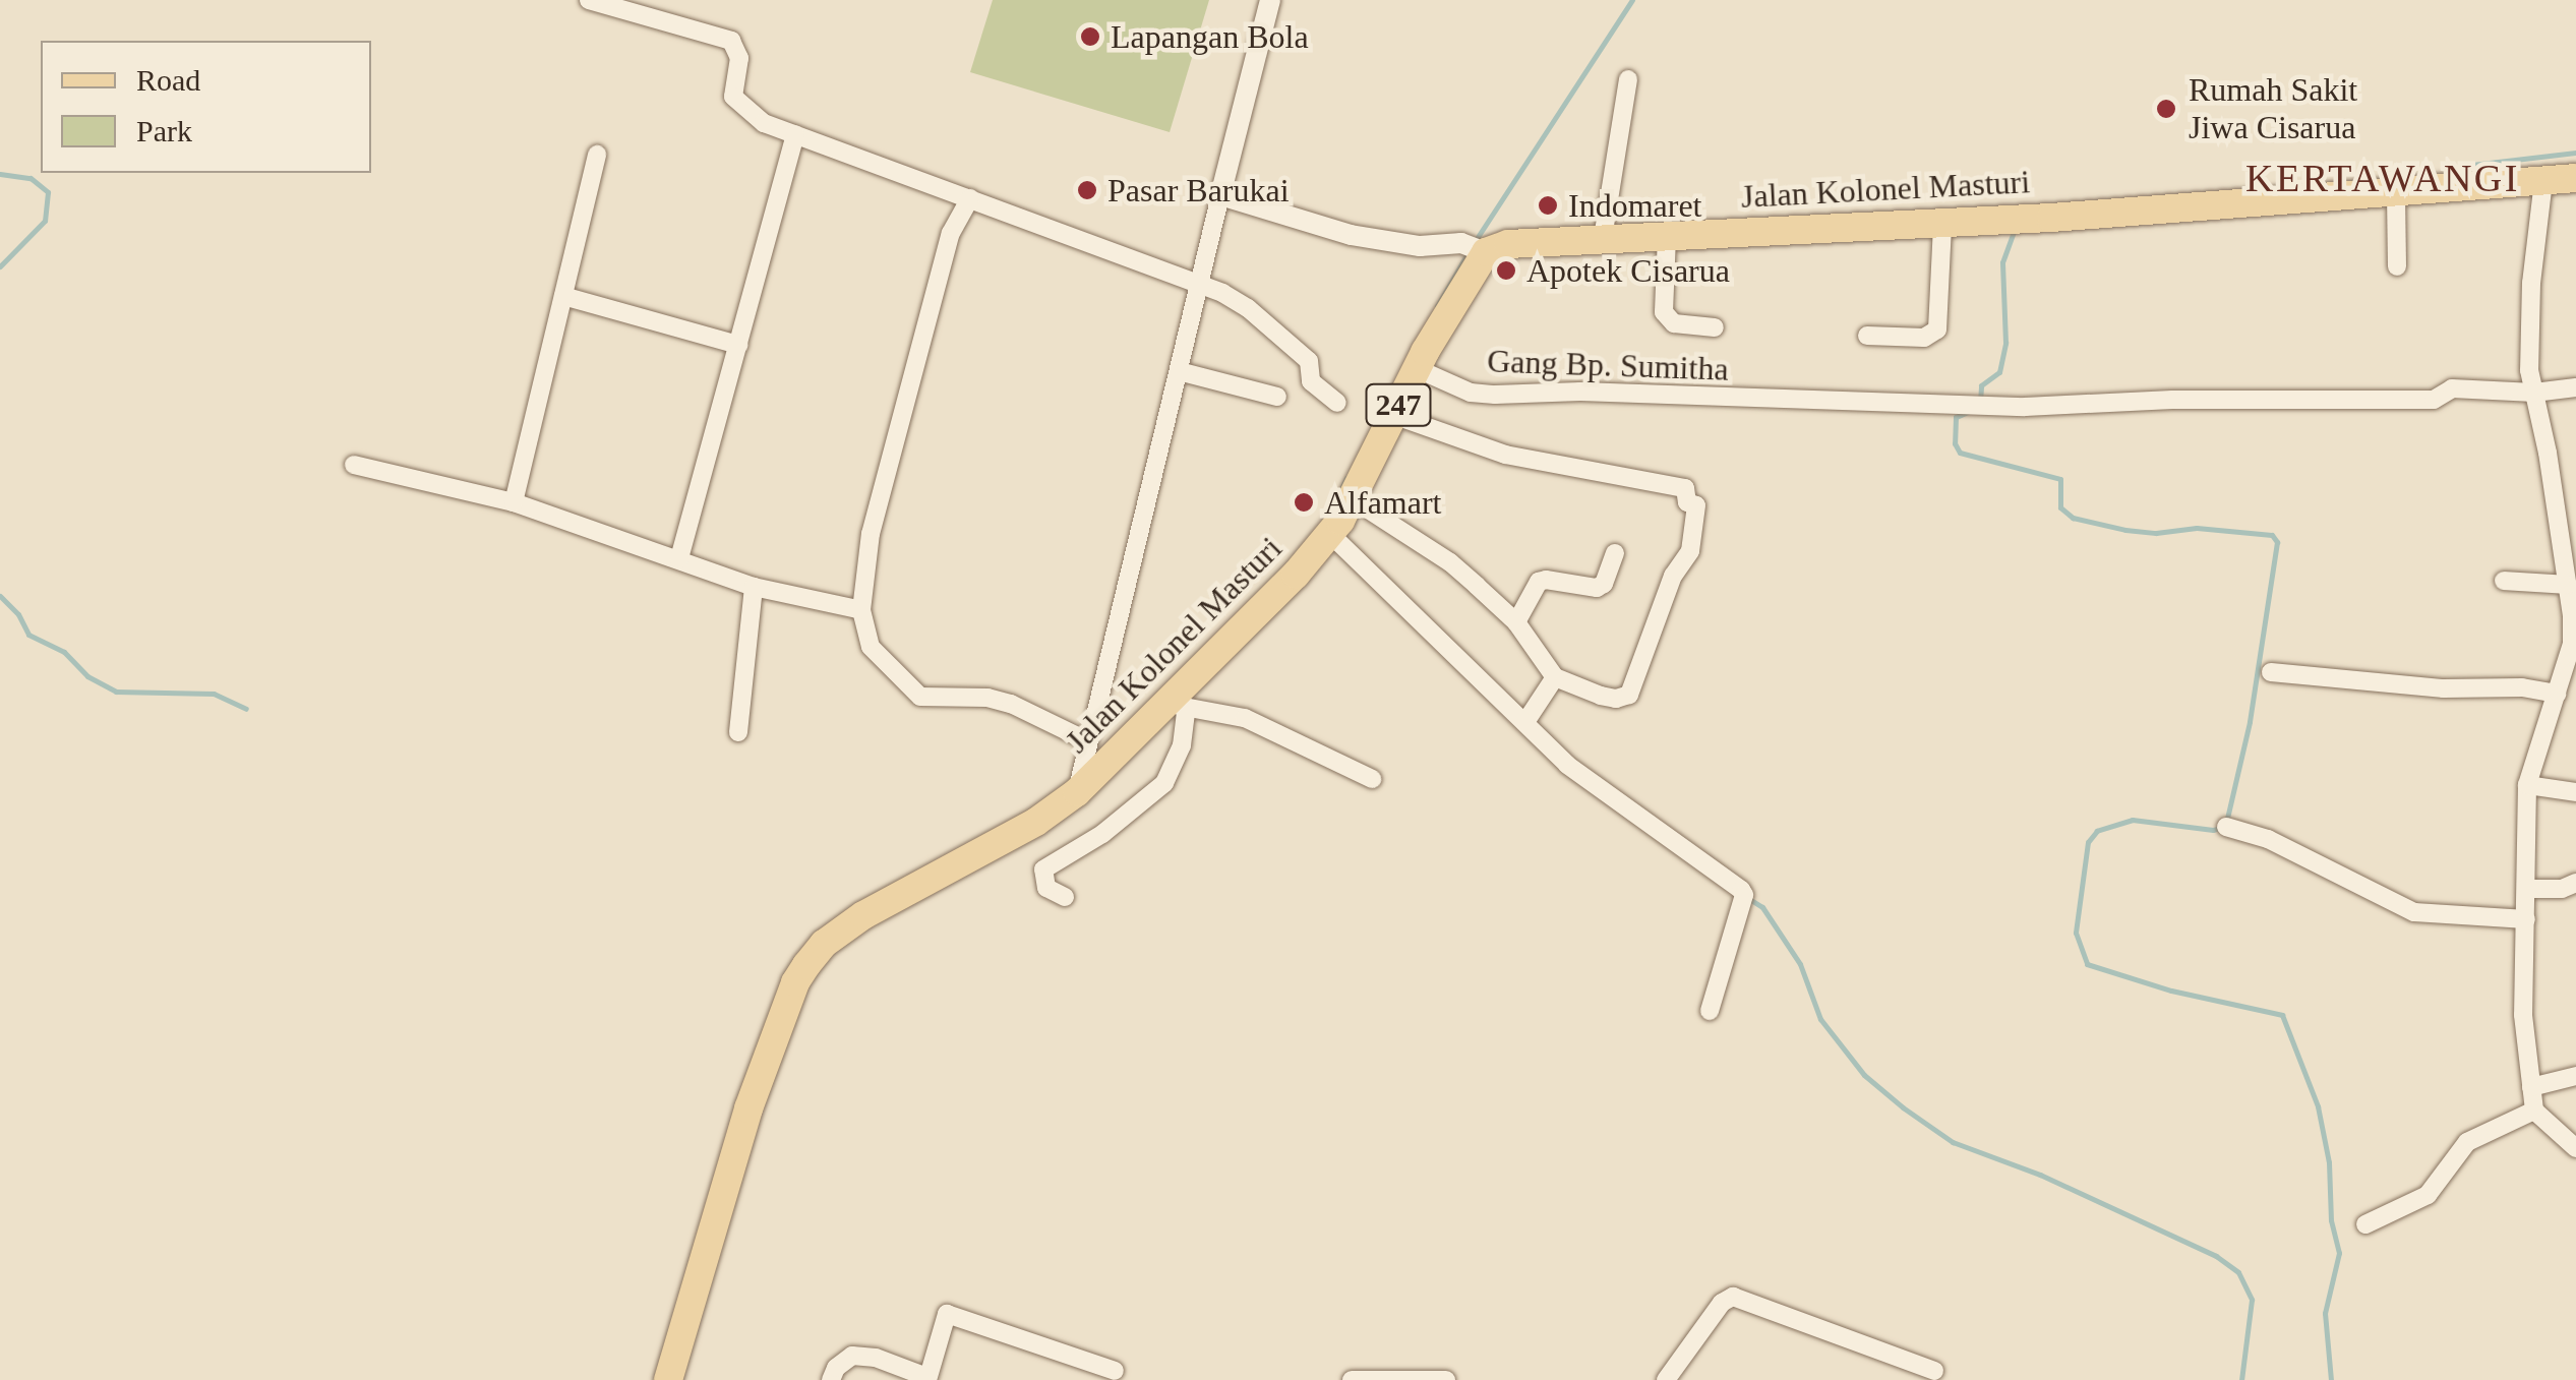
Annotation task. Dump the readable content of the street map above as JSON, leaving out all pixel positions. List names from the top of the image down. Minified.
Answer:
{"streets":{"main road":["Jalan Kolonel Masturi","247"],"street":["Gang Bp. Sumitha"]},"crossings":[["Jalan Kolonel Masturi","Gang Bp. Sumitha"]],"districts":["KERTAWANGI"],"places":["Lapangan Bola","Rumah Sakit Jiwa Cisarua","Pasar Barukai","Indomaret","Apotek Cisarua","Alfamart"],"legend":["Road","Park"]}
